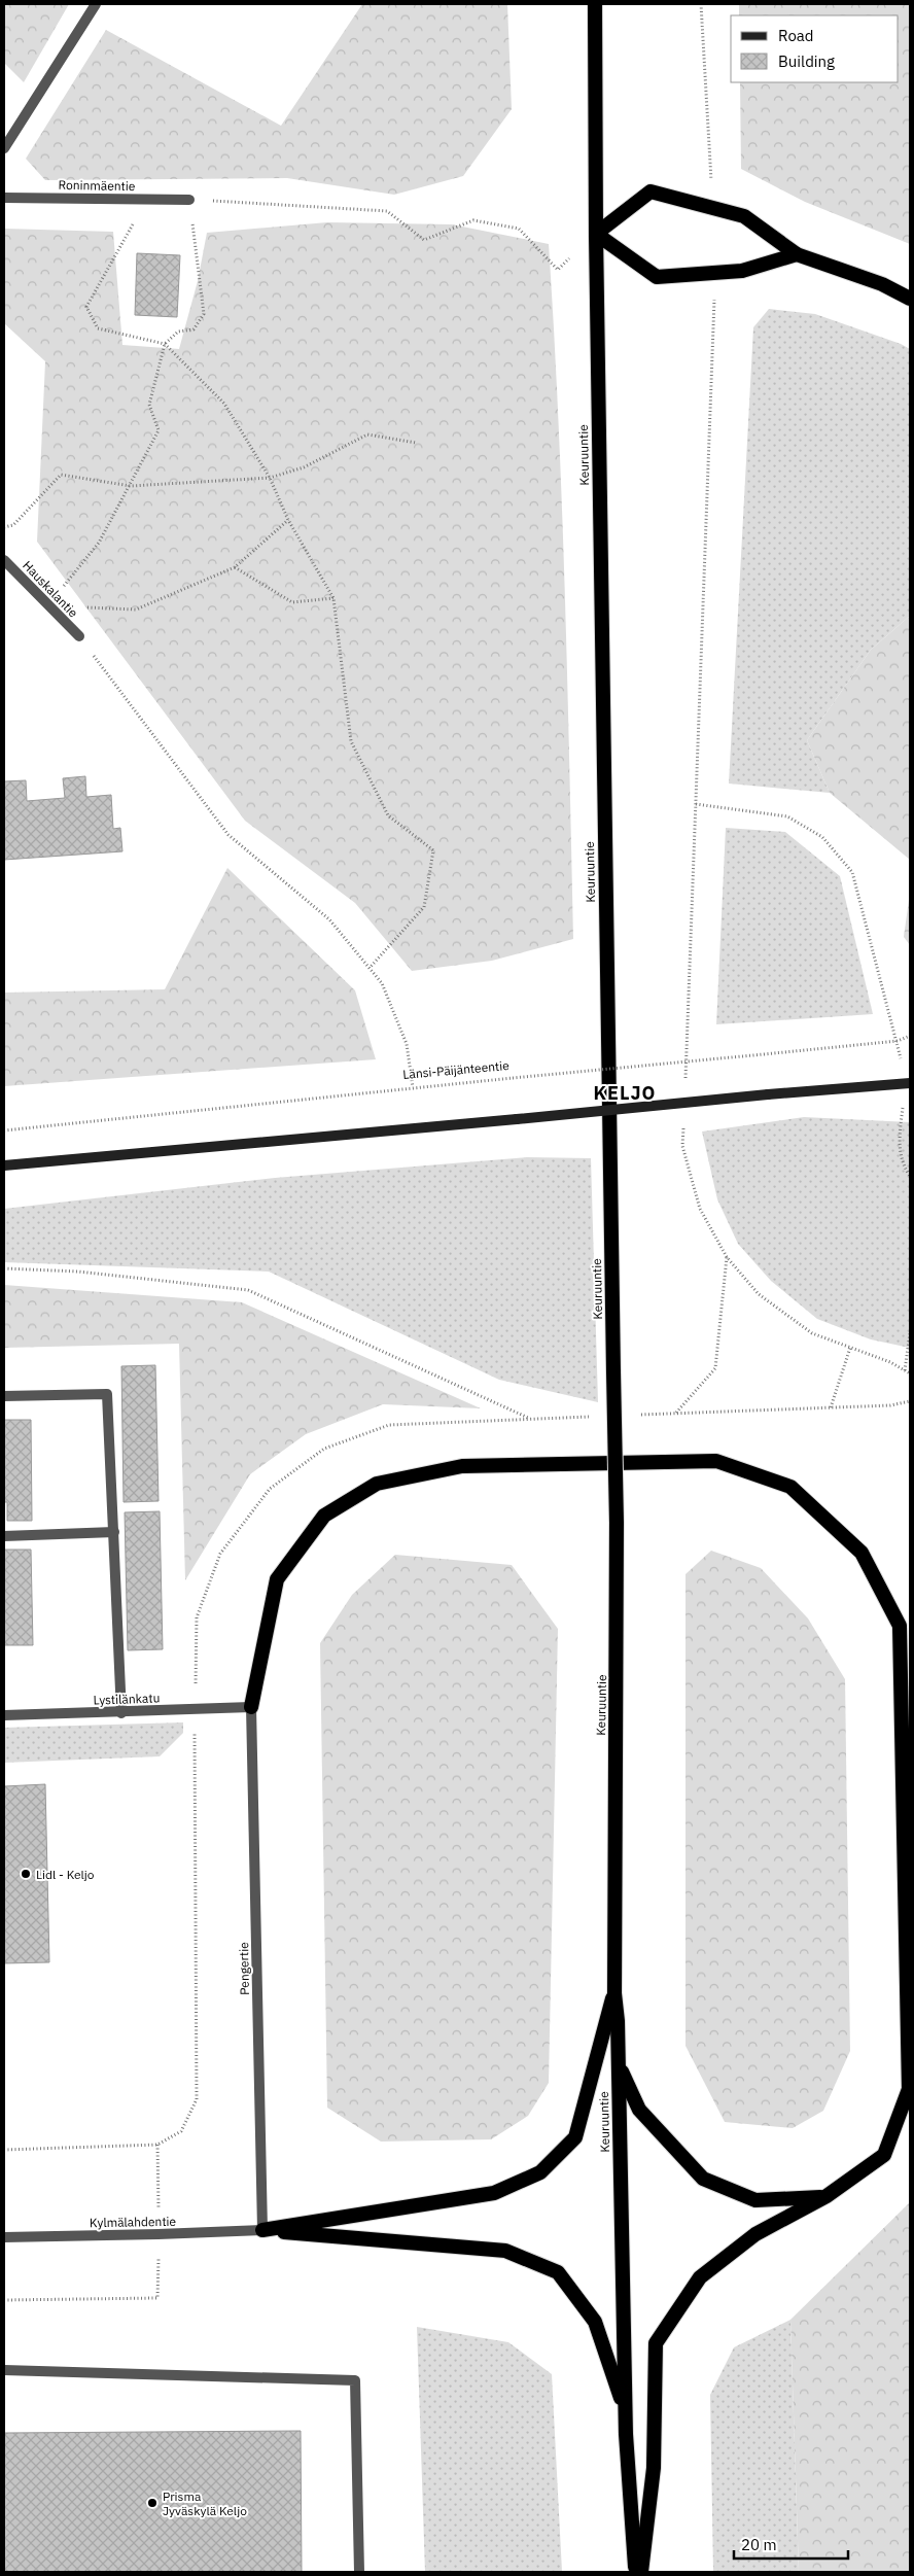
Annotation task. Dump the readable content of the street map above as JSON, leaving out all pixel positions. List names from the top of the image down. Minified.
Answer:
{"streets":{"highway":["Keuruuntie"],"street":["Roninmäentie","Hauskalantie","Lystilänkatu","Pengertie","Kylmälahdentie"],"path":["Länsi-Päijänteentie"]},"crossings":[["Lystilänkatu","Pengertie"],["Pengertie","Kylmälahdentie"]],"districts":["KELJO"],"places":["Lidl - Keljo","Prisma Jyväskylä Keljo"],"legend":["Road","Building"],"scale_bar":"20 m"}
